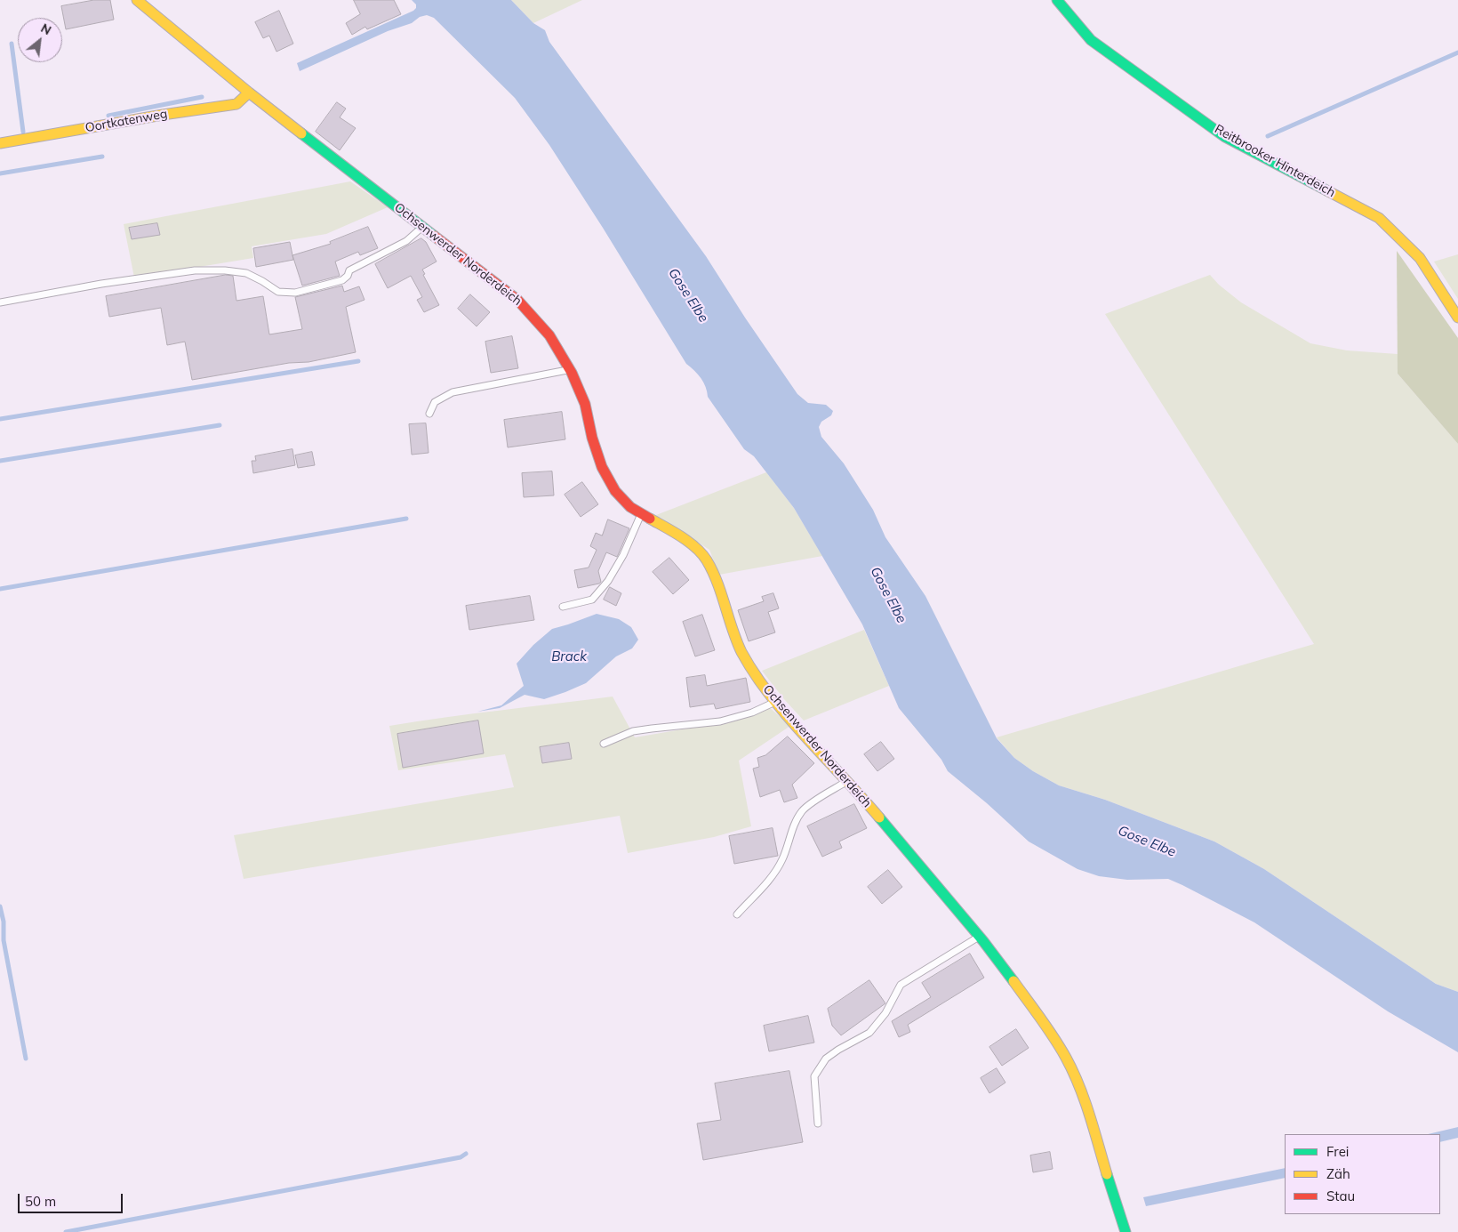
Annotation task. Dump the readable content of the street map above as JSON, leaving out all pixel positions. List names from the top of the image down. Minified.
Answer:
{"streets":{"street":["Oortkatenweg","Reitbrooker Hinterdeich","Ochsenwerder Norderdeich"]},"crossings":[["Oortkatenweg","Ochsenwerder Norderdeich"]],"water":["Gose Elbe","Brack"],"legend":["Frei","Zäh","Stau"],"scale_bar":"50 m","north":"top right"}
